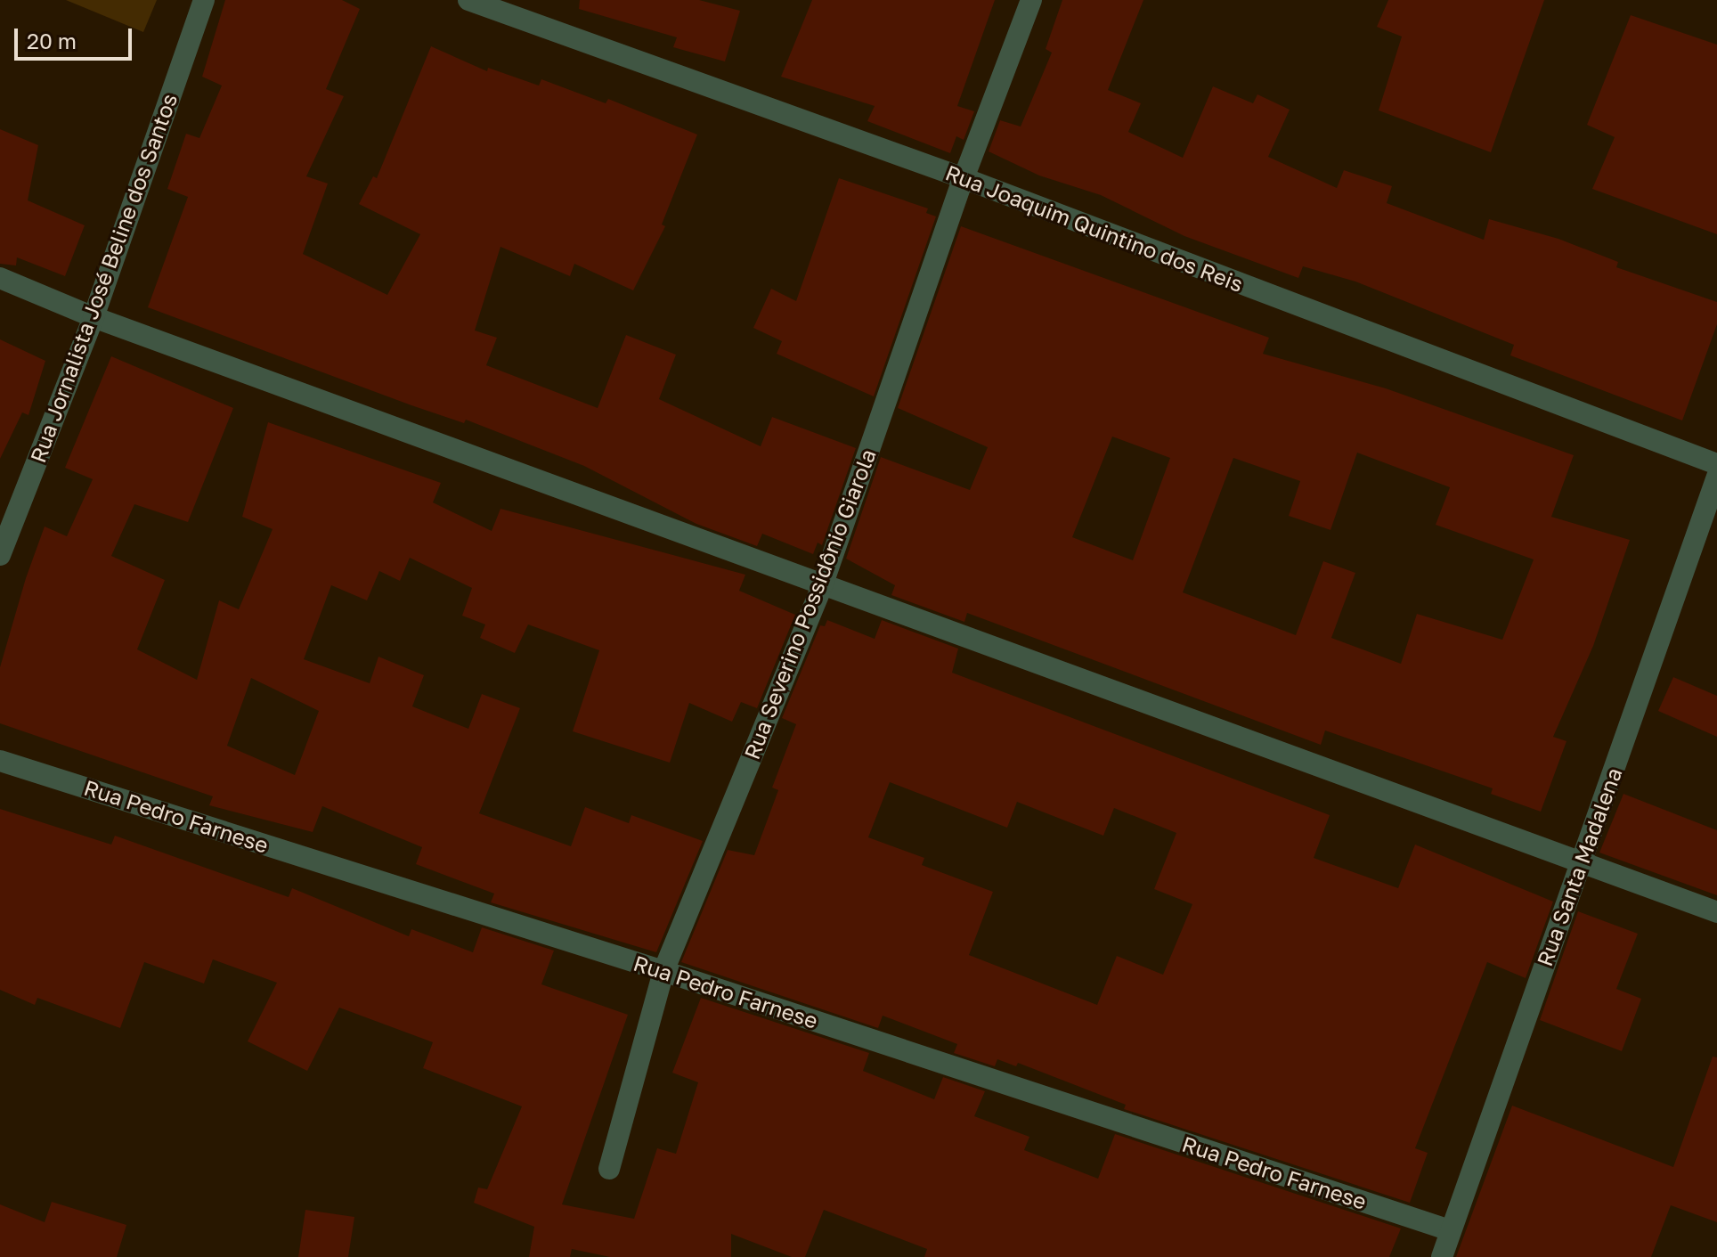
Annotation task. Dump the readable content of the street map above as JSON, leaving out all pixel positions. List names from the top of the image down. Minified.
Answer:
{"streets":{"street":["Rua Joaquim Quintino dos Reis","Rua Jornalista José Beline dos Santos","Rua Severino Possidônio Giarola","Rua Pedro Farnese","Rua Santa Madalena"]},"crossings":[["Rua Joaquim Quintino dos Reis","Rua Severino Possidônio Giarola"],["Rua Severino Possidônio Giarola","Rua Pedro Farnese"],["Rua Pedro Farnese","Rua Santa Madalena"]],"scale_bar":"20 m"}
